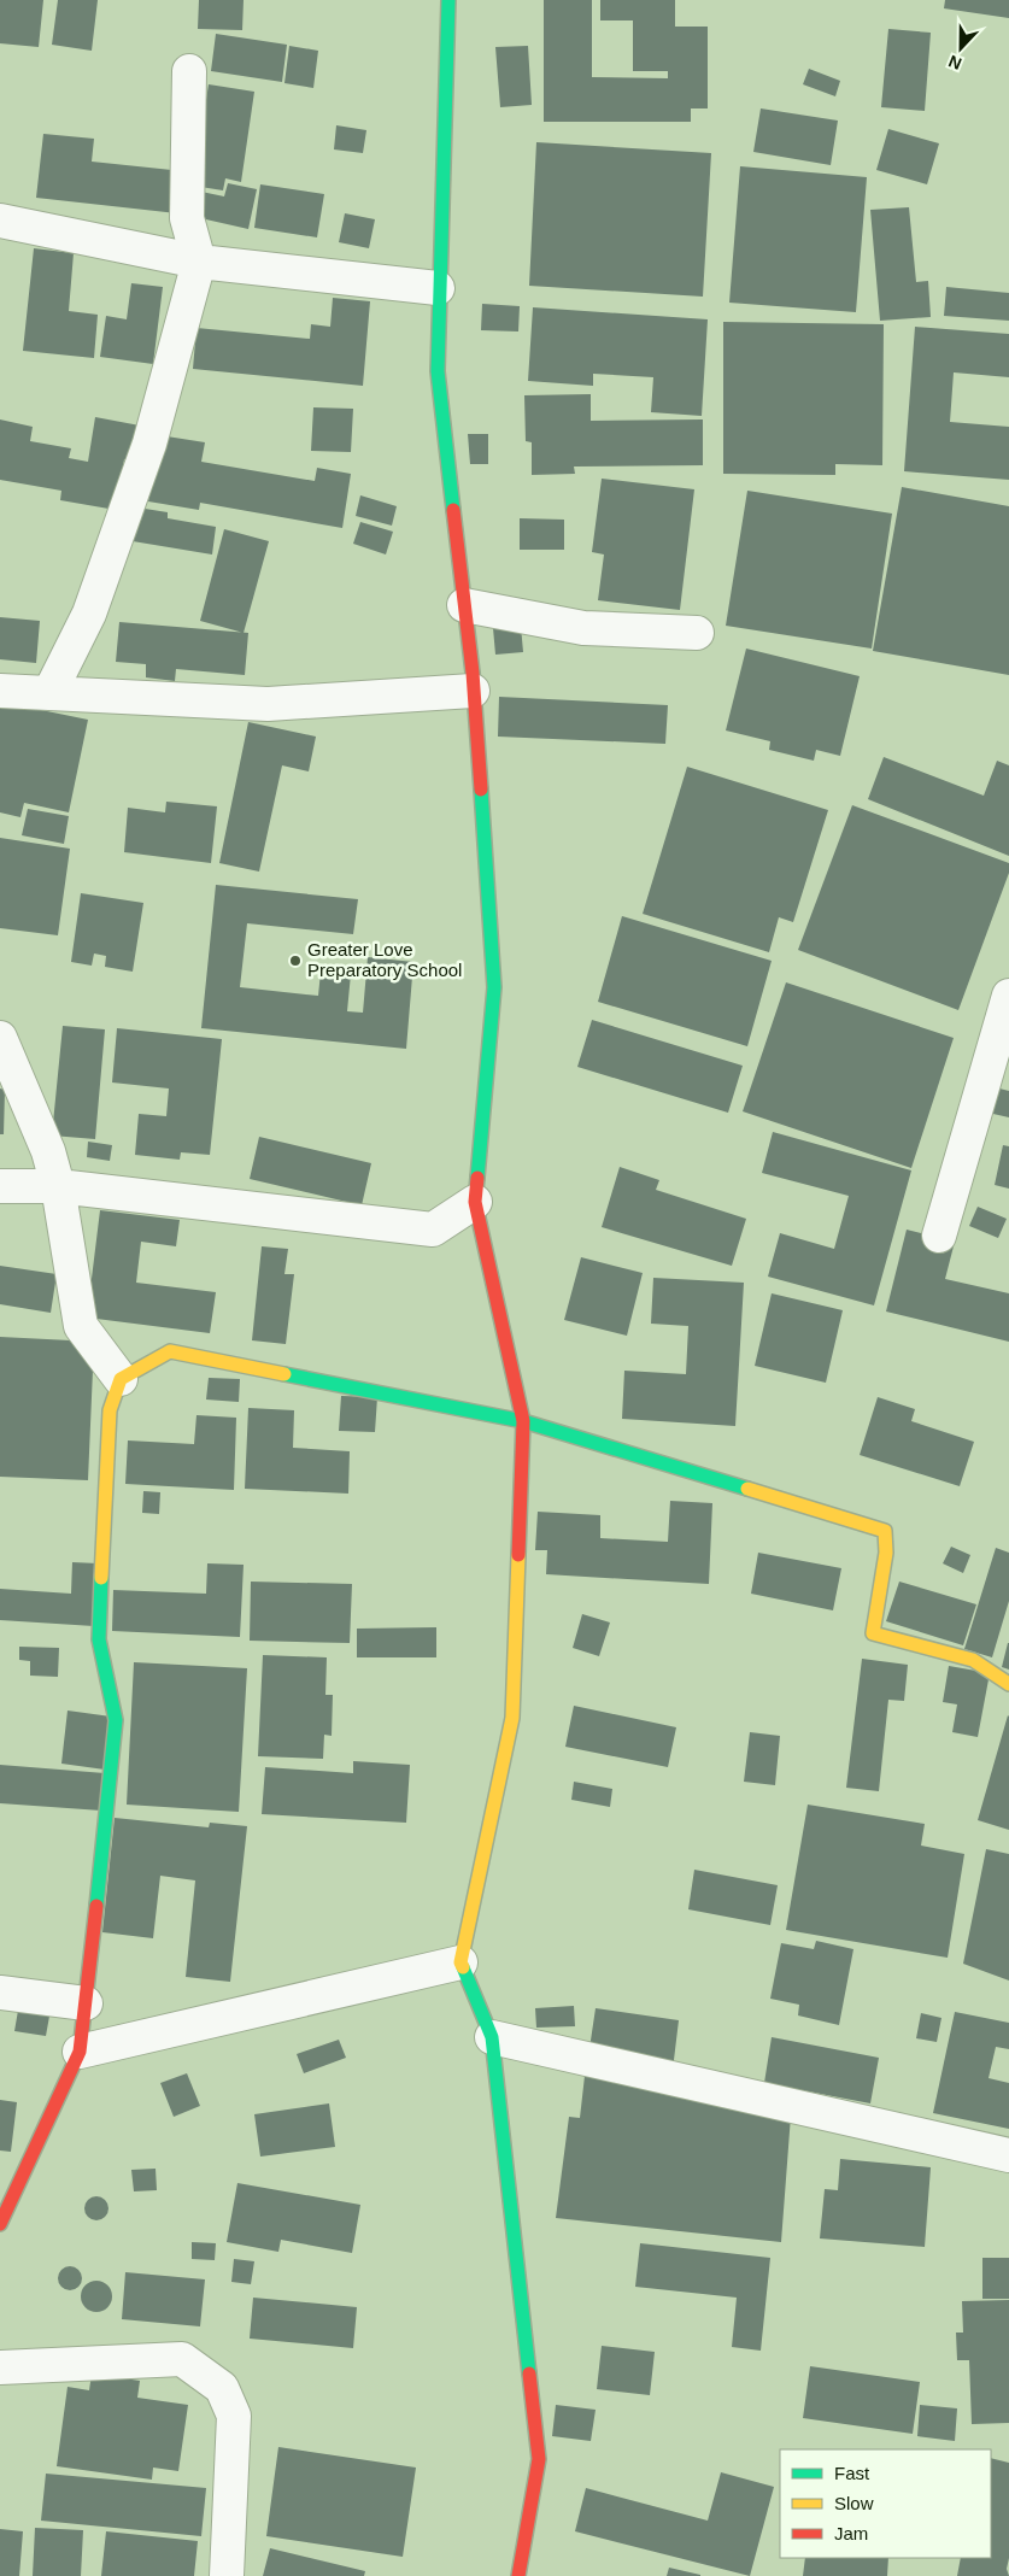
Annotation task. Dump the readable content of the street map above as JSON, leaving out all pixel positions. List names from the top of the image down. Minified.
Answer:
{"places":["Greater Love Preparatory School"],"legend":["Fast","Slow","Jam"],"north":"bottom"}
